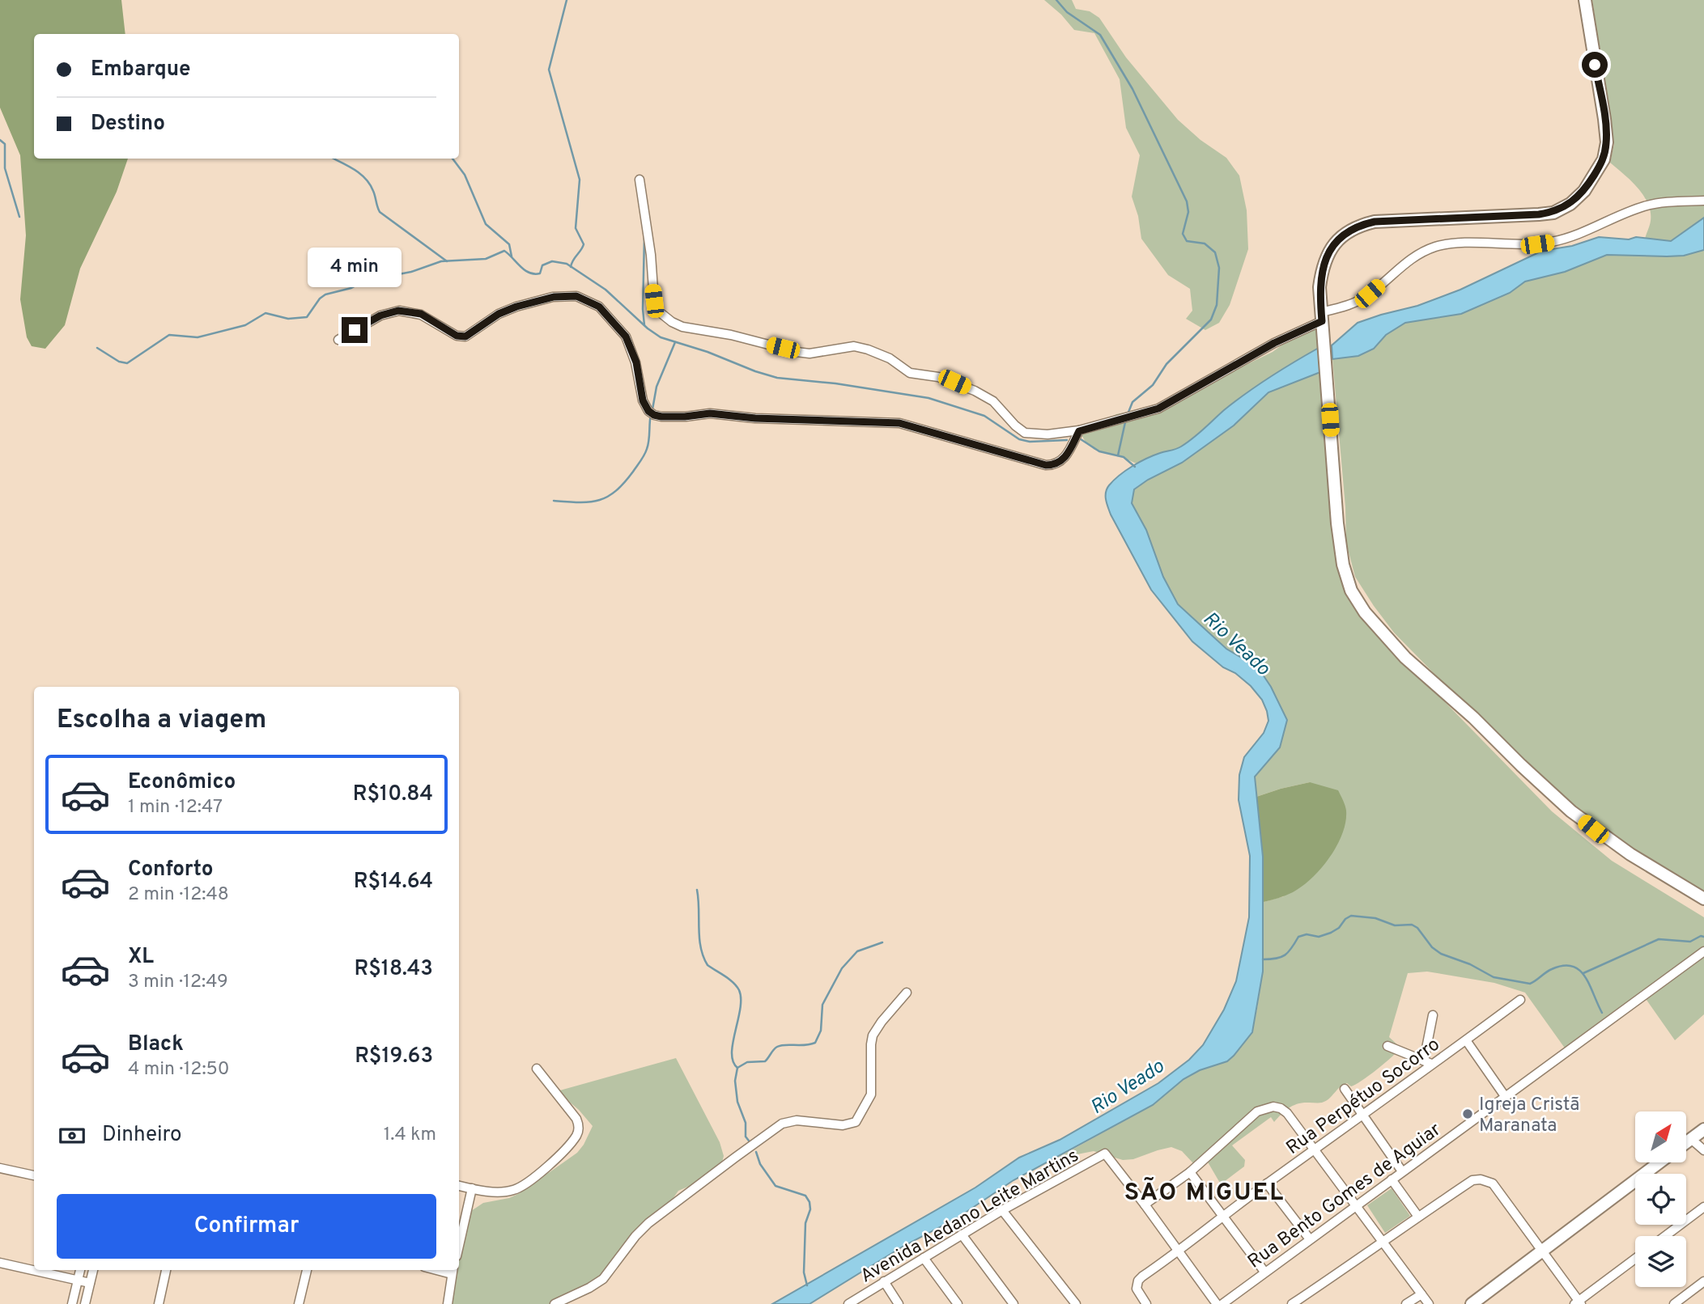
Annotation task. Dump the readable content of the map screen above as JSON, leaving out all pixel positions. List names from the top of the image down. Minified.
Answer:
{"streets":{"street":["Rua Perpétuo Socorro","Rua Bento Gomes de Aguiar","Avenida Aedano Leite Martins"]},"districts":["SÃO MIGUEL"],"water":["Rio Veado"],"places":["Igreja Cristã Maranata"],"north":"top right","page":{"banner":["Embarque","Destino"],"bubble":"4 min","heading":"Escolha a viagem","list":[{"name":"Econômico","note":"1 min · 12:47","value":"R$10.84"},{"name":"Conforto","note":"2 min · 12:48","value":"R$14.64"},{"name":"XL","note":"3 min · 12:49","value":"R$18.43"},{"name":"Black","note":"4 min · 12:50","value":"R$19.63"}],"pay":["Dinheiro","1.4 km"],"buttons":"Confirmar"}}
